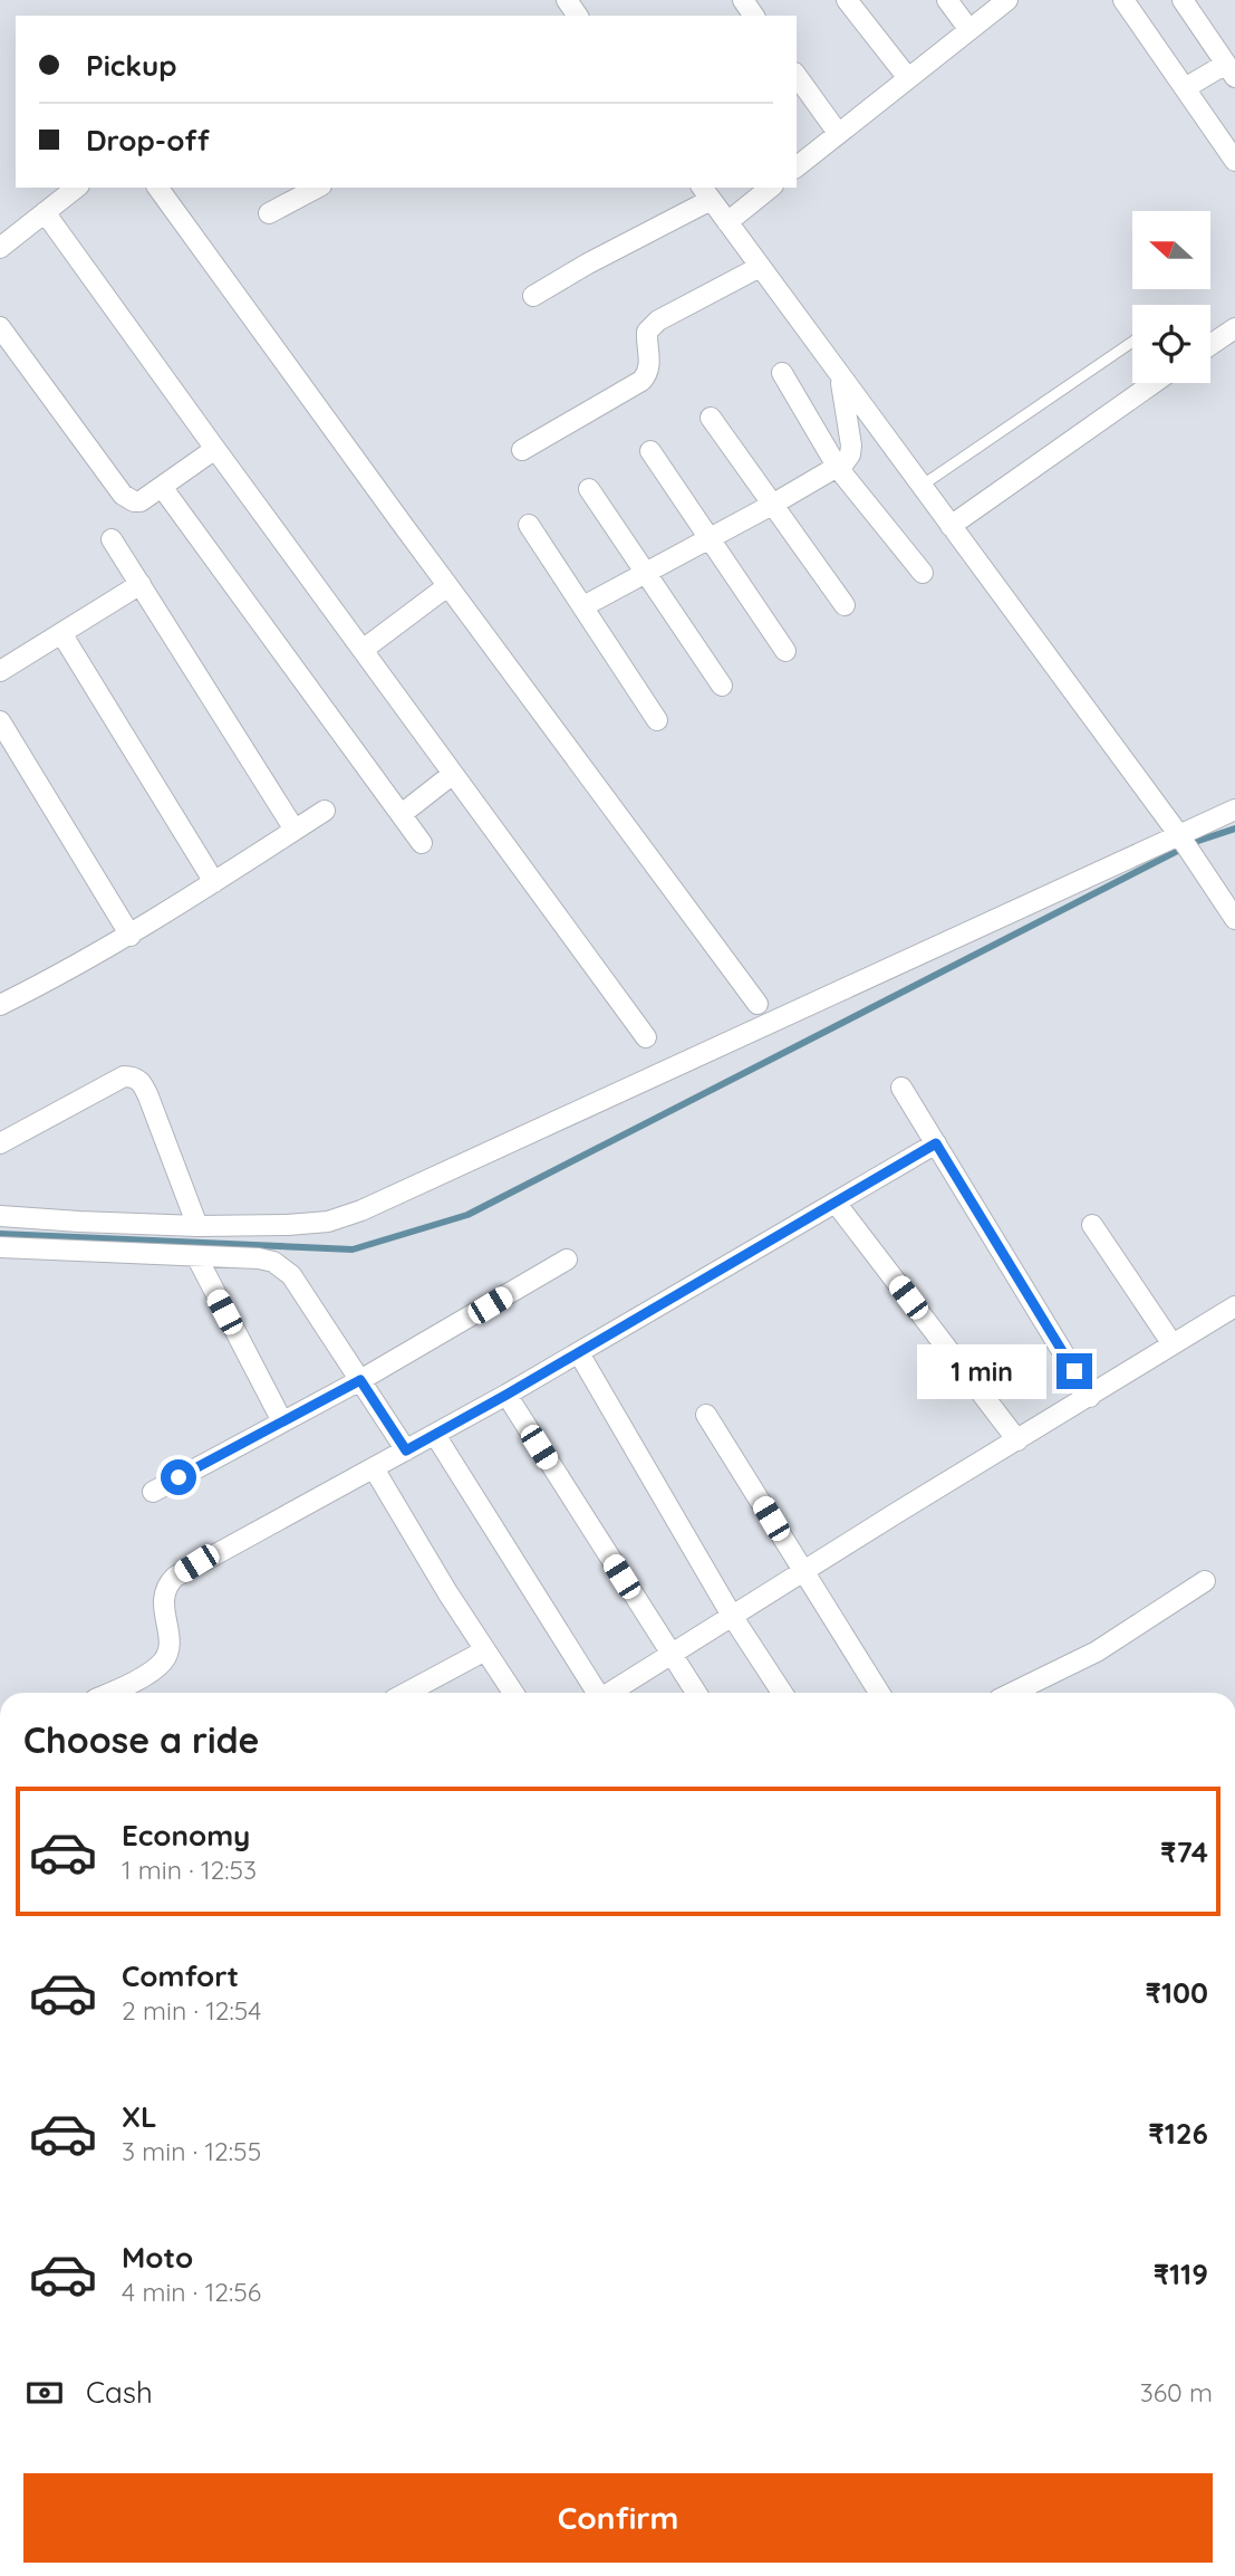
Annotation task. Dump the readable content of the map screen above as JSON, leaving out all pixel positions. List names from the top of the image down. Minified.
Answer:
{"north":"left","page":{"banner":["Pickup","Drop-off"],"bubble":"1 min","heading":"Choose a ride","list":[{"name":"Economy","note":"1 min · 12:53","value":"₹74"},{"name":"Comfort","note":"2 min · 12:54","value":"₹100"},{"name":"XL","note":"3 min · 12:55","value":"₹126"},{"name":"Moto","note":"4 min · 12:56","value":"₹119"}],"pay":["Cash","360 m"],"buttons":"Confirm"}}
